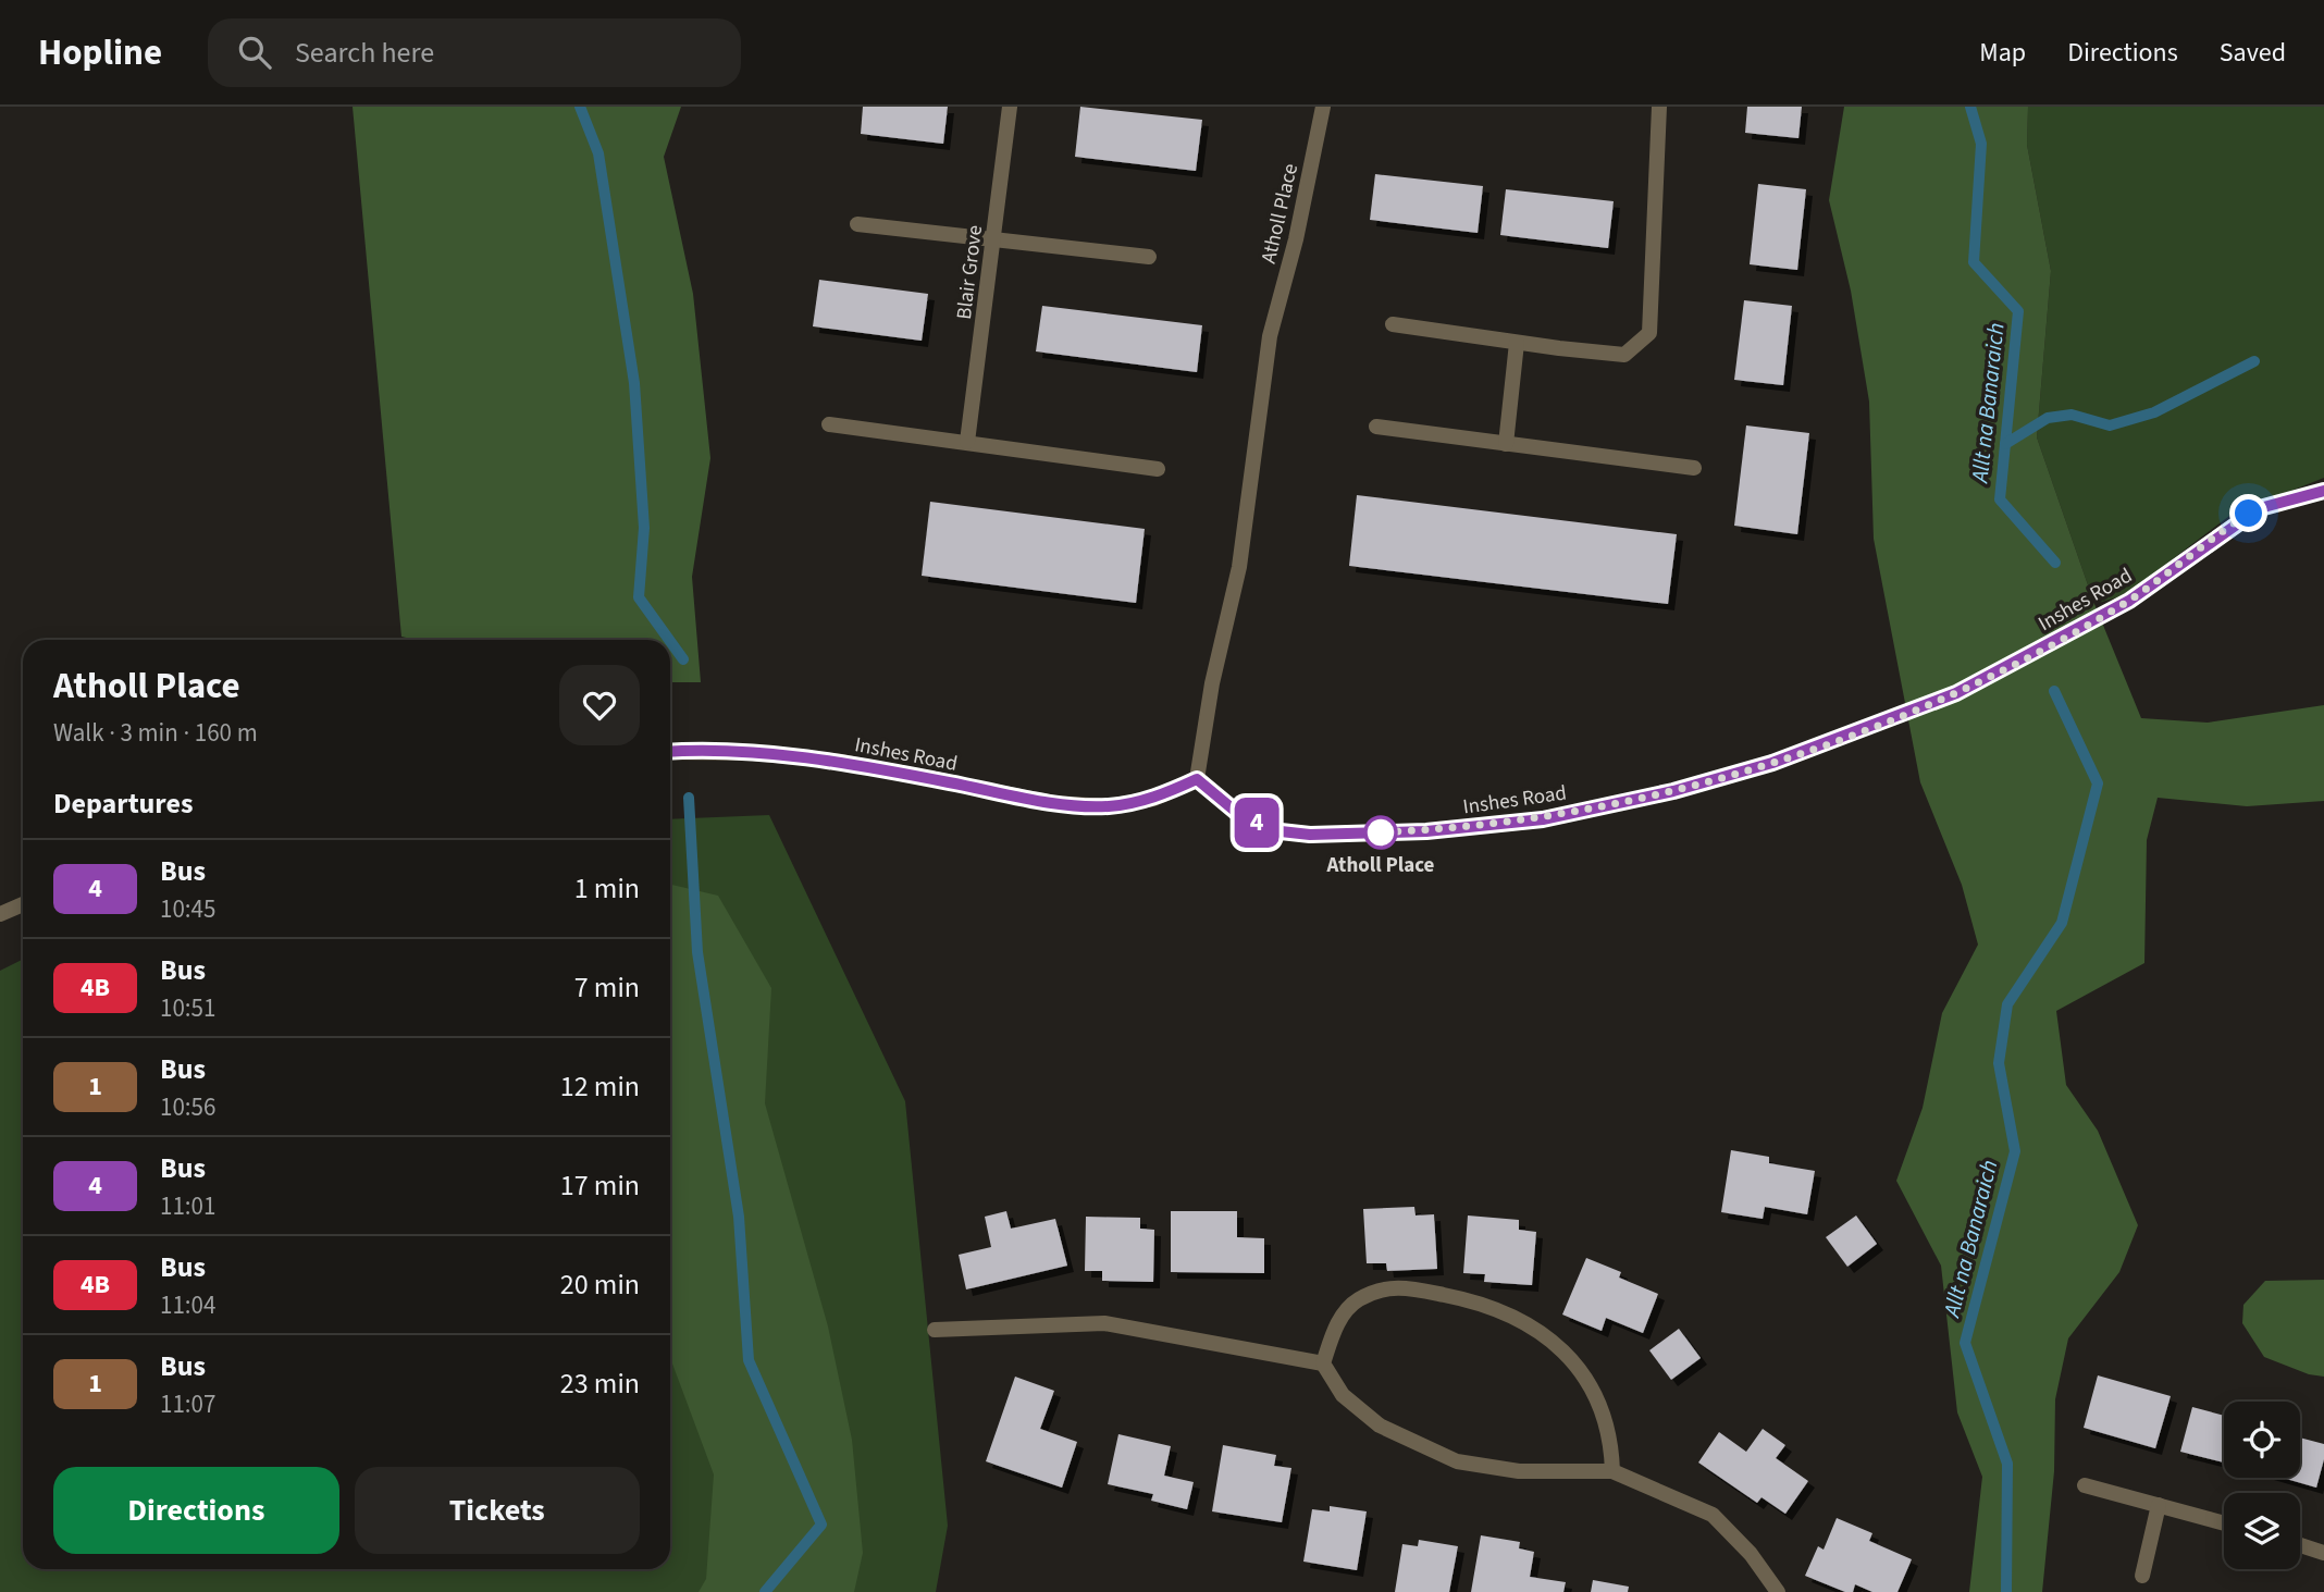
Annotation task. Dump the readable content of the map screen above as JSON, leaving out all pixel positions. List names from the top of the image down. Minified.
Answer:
{"streets":{"street":["Atholl Place","Blair Grove","Inshes Road"]},"crossings":[["Atholl Place","Inshes Road"]],"water":["Allt na Banaraich"],"places":["Atholl Place"],"lines":["bus line 4"],"page":{"header":"Hopline","search":"Search here","nav":["Map","Directions","Saved"],"on_map":"4","heading":[["Atholl Place","Walk · 3 min · 160 m"],"Departures"],"list":[{"mark":"4","name":"Bus","note":"10:45","value":"1 min"},{"mark":"4B","name":"Bus","note":"10:51","value":"7 min"},{"mark":"1","name":"Bus","note":"10:56","value":"12 min"},{"mark":"4","name":"Bus","note":"11:01","value":"17 min"},{"mark":"4B","name":"Bus","note":"11:04","value":"20 min"},{"mark":"1","name":"Bus","note":"11:07","value":"23 min"}],"buttons":["Directions","Tickets"]}}
